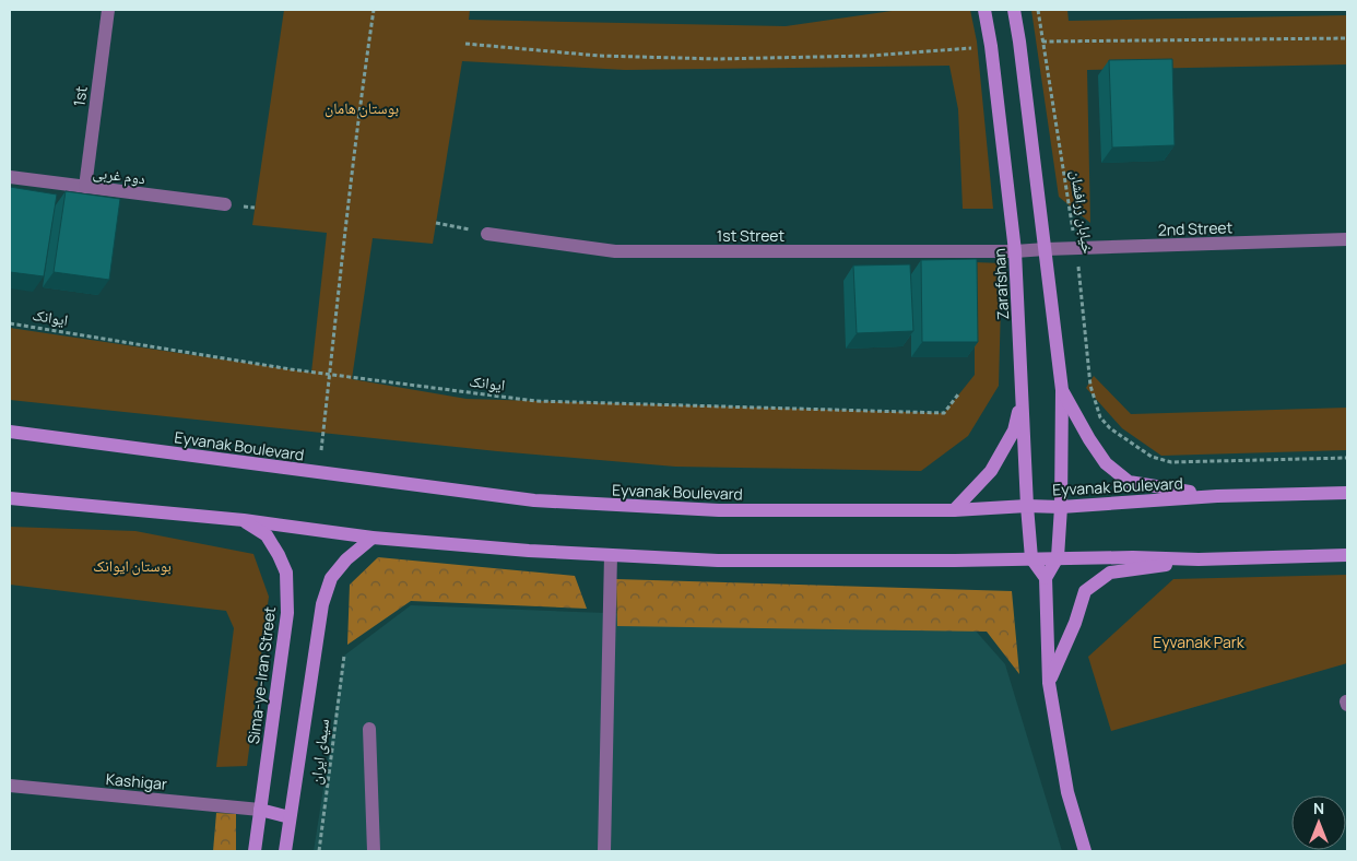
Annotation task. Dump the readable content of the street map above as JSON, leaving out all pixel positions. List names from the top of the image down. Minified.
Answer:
{"streets":{"main road":["Zarafshan","Eyvanak Boulevard","Sima-ye-Iran Street"],"street":["1st","دوم غربی","2nd Street","1st Street","Kashigar"],"path":["خیابان زرافشان","ایوانک","سیمای ایران"]},"crossings":[["1st","دوم غربی"],["خیابان زرافشان","2nd Street"],["2nd Street","1st Street"],["1st Street","Zarafshan"],["Zarafshan","Eyvanak Boulevard"],["Sima-ye-Iran Street","Kashigar"]],"parks":["بوستان هامان","بوستان ایوانک","Eyvanak Park"],"north":"top"}
